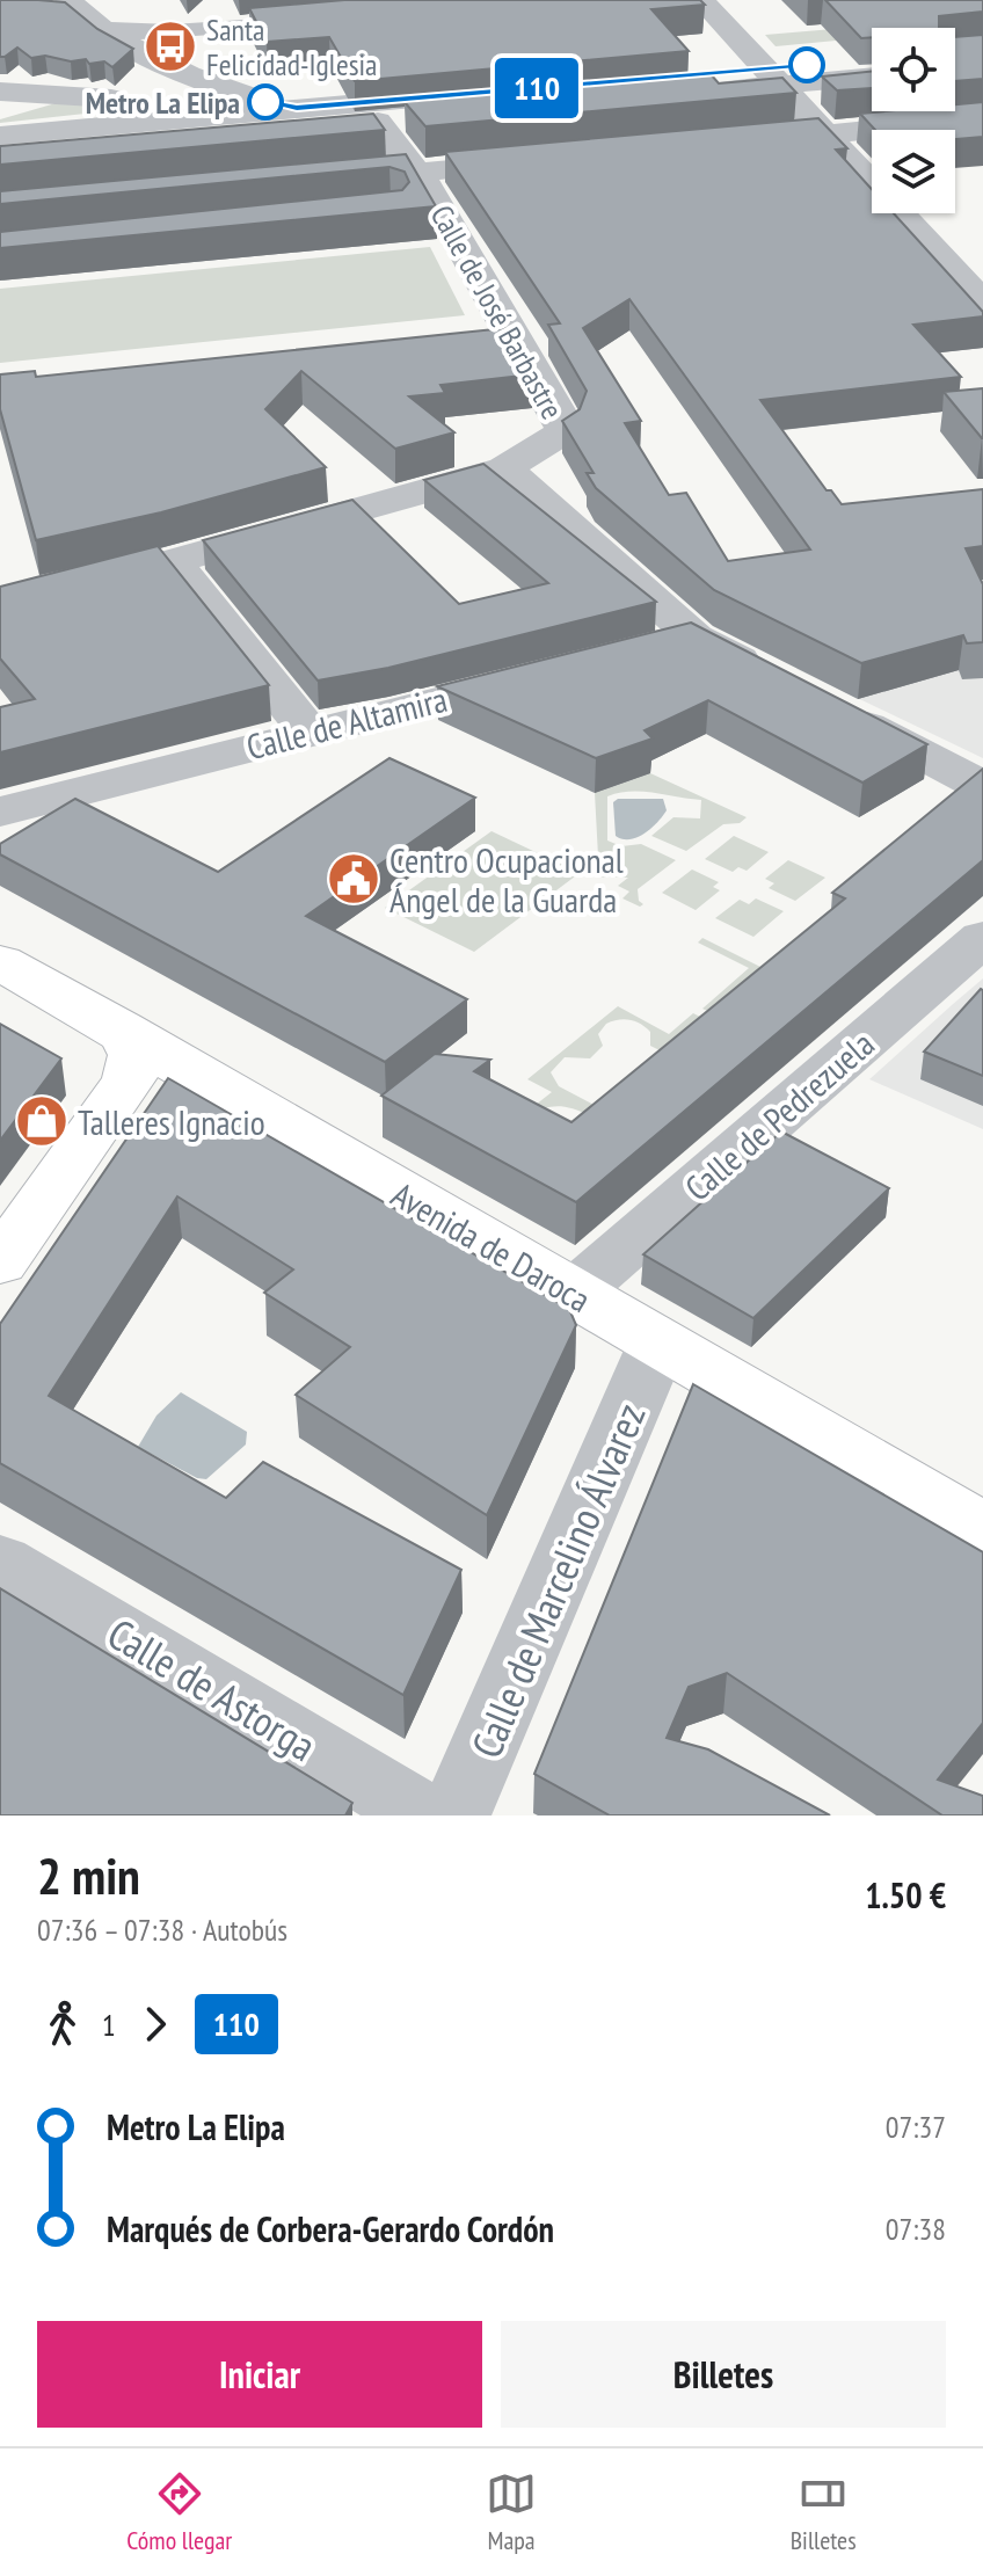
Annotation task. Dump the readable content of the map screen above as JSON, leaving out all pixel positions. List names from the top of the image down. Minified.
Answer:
{"streets":{"main road":["Avenida de Daroca"],"street":["Calle de José Barbastre","Calle de Altamira","Calle de Pedrezuela","Calle de Marcelino Álvarez","Calle de Astorga"]},"crossings":[["Calle de Pedrezuela","Avenida de Daroca"],["Avenida de Daroca","Calle de Marcelino Álvarez"]],"places":{"bus stop":["Santa Felicidad-Iglesia"],"other":["Metro La Elipa"],"public building":["Centro Ocupacional Ángel de la Guarda"],"shop":["Talleres Ignacio"]},"lines":["bus line 110"],"page":{"on_map":"110","heading":["2 min","07:36 – 07:38 · Autobús","1.50 €"],"legs":["1","110"],"list":[{"name":"Metro La Elipa","value":"07:37"},{"name":"Marqués de Corbera-Gerardo Cordón","value":"07:38"}],"buttons":["Iniciar","Billetes"],"tabs":["Cómo llegar","Mapa","Billetes"]}}
